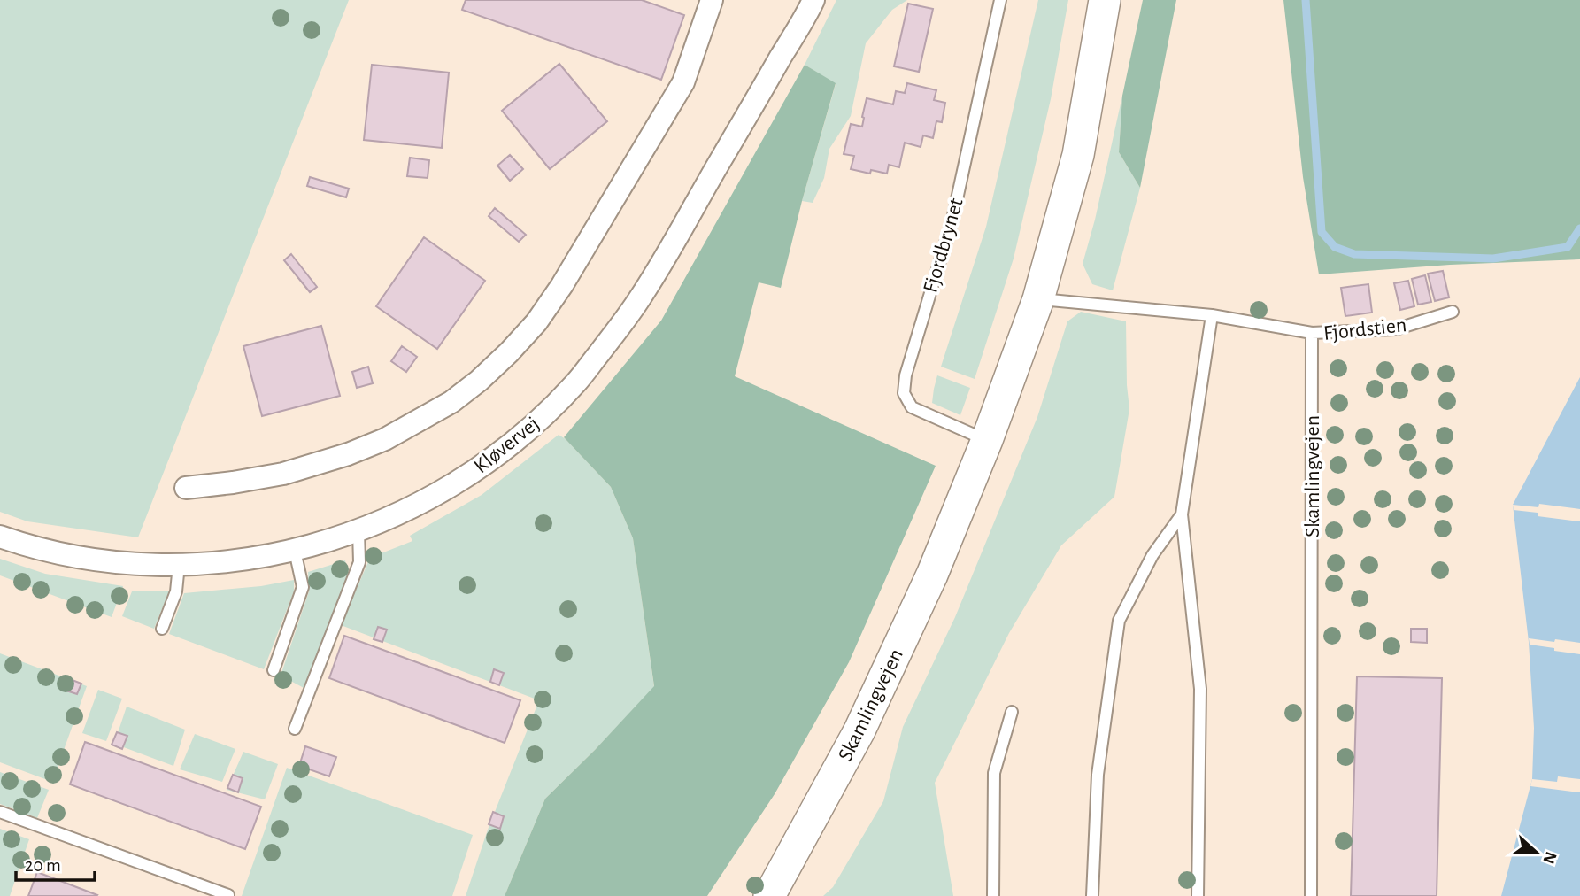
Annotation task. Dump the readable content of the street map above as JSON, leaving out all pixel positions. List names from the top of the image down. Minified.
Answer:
{"streets":{"street":["Kløvervej","Skamlingvejen"],"lane":["Fjordbrynet","Fjordstien"]},"crossings":[["Fjordbrynet","Skamlingvejen"],["Fjordstien","Skamlingvejen"]],"scale_bar":"20 m","north":"right"}
